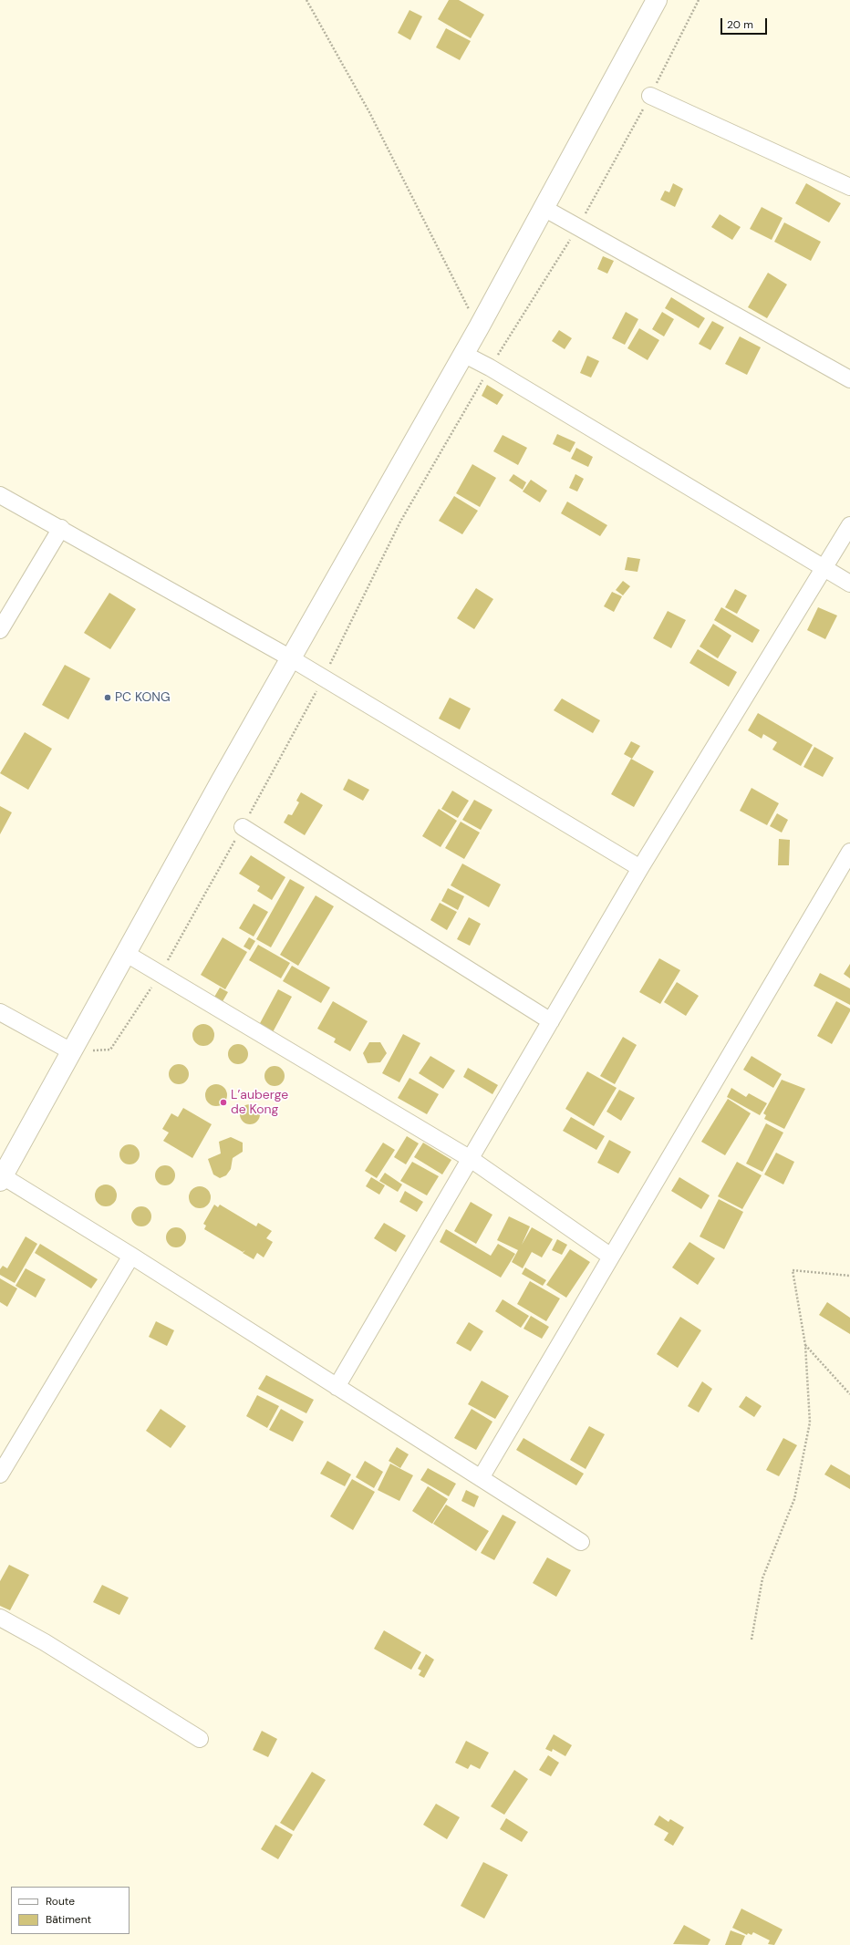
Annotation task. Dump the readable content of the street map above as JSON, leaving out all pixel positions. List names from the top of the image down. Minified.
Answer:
{"places":["PC KONG","L’auberge de Kong"],"legend":["Route","Bâtiment"],"scale_bar":"20 m"}
